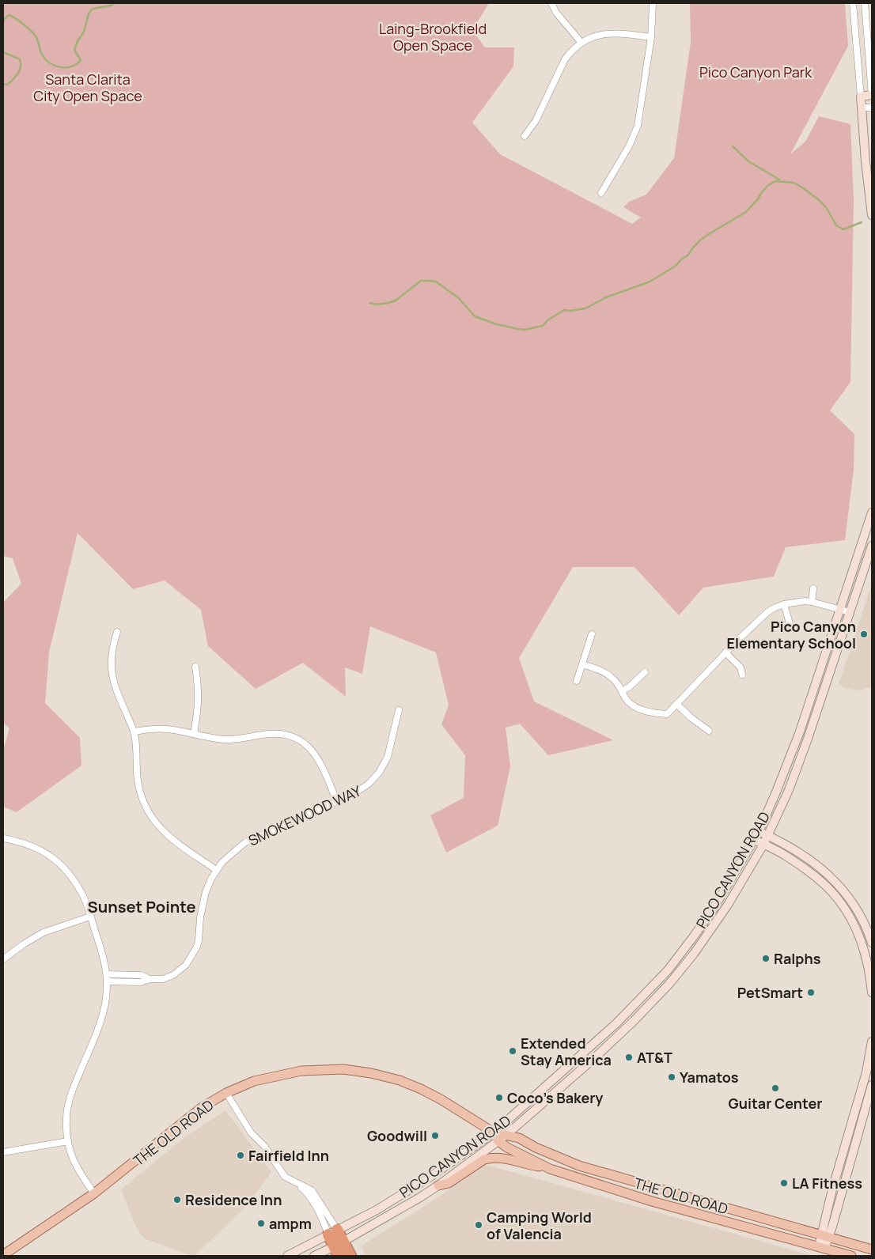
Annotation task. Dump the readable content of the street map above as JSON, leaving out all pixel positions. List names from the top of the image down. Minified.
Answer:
{"streets":{"main road":["PICO CANYON ROAD","THE OLD ROAD"],"street":["SMOKEWOOD WAY"]},"crossings":[["PICO CANYON ROAD","THE OLD ROAD"]],"districts":["Sunset Pointe"],"parks":["Laing-Brookfield Open Space","Pico Canyon Park","Santa Clarita City Open Space"],"places":["Pico Canyon Elementary School","Ralphs","PetSmart","Extended Stay America","AT&T","Yamatos","Guitar Center","Coco's Bakery","Goodwill","Fairfield Inn","LA Fitness","Residence Inn","ampm","Camping World of Valencia"]}
